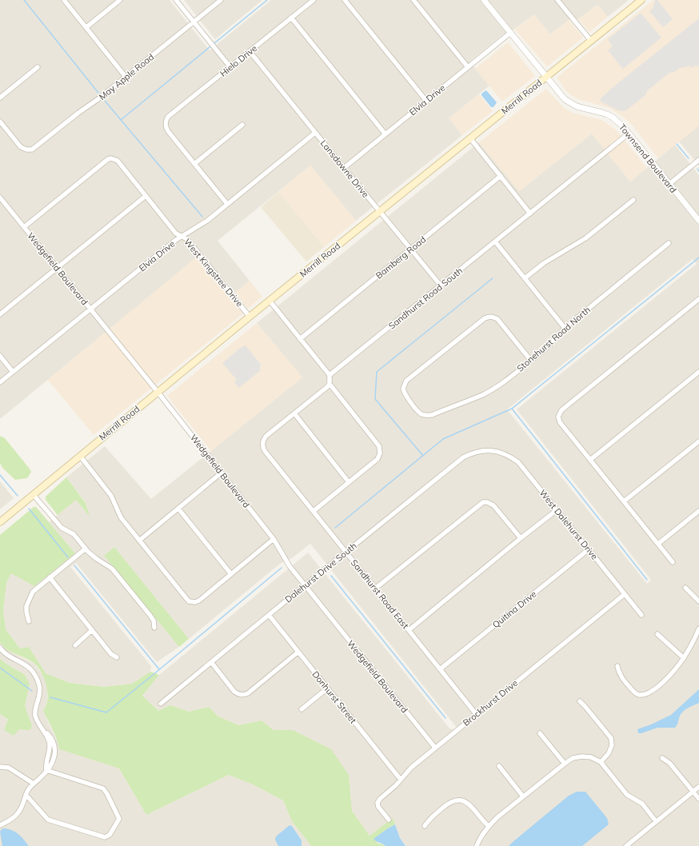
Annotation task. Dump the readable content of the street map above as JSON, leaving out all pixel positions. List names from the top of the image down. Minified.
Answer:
{"streets":{"main road":["Merrill Road"],"street":["Hielo Drive","May Apple Road","Elvia Drive","Townsend Boulevard","Lansdowne Drive","Bamberg Road","Wedgefield Boulevard","West Kingstree Drive","Sandhurst Road South","Stonehurst Road North","West Dalehurst Drive","Dalehurst Drive South","Sandhurst Road East","Quitina Drive","Donhurst Street","Brockhurst Drive"]},"crossings":[["Hielo Drive","Lansdowne Drive"],["Merrill Road","Townsend Boulevard"],["Merrill Road","Lansdowne Drive"],["Merrill Road","Wedgefield Boulevard"],["Merrill Road","West Kingstree Drive"],["Elvia Drive","Townsend Boulevard"],["Elvia Drive","Lansdowne Drive"],["Elvia Drive","Wedgefield Boulevard"],["Elvia Drive","West Kingstree Drive"],["Townsend Boulevard","Sandhurst Road South"],["Lansdowne Drive","Bamberg Road"],["Lansdowne Drive","Sandhurst Road South"],["Wedgefield Boulevard","West Kingstree Drive"],["Wedgefield Boulevard","Dalehurst Drive South"],["Wedgefield Boulevard","Brockhurst Drive"],["West Dalehurst Drive","Dalehurst Drive South"],["West Dalehurst Drive","Quitina Drive"],["West Dalehurst Drive","Brockhurst Drive"],["Dalehurst Drive South","Sandhurst Road East"],["Dalehurst Drive South","Donhurst Street"],["Sandhurst Road East","Quitina Drive"],["Sandhurst Road East","Brockhurst Drive"],["Donhurst Street","Brockhurst Drive"]]}
